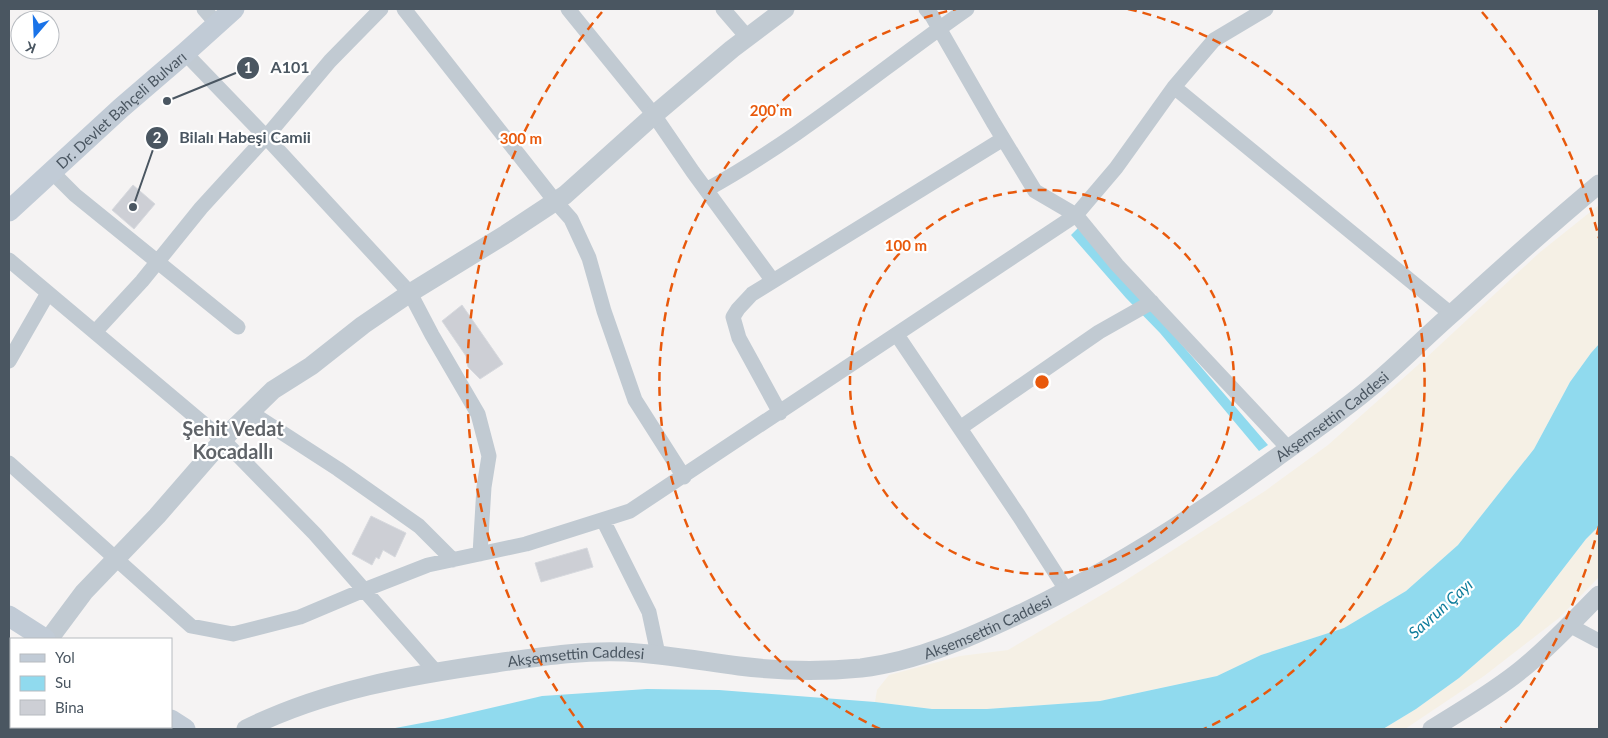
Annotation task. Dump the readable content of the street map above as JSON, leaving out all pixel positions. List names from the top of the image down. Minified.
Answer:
{"streets":{"main road":["Dr. Devlet Bahçeli Bulvarı"],"street":["Akşemsettin Caddesi"]},"districts":["Şehit Vedat Kocadallı"],"water":["Savrun Çayı"],"places":["A101","Bilalı Habeşi Camii"],"legend":["Yol","Su","Bina"],"north":"bottom","rings":["200 m","300 m","100 m"]}
